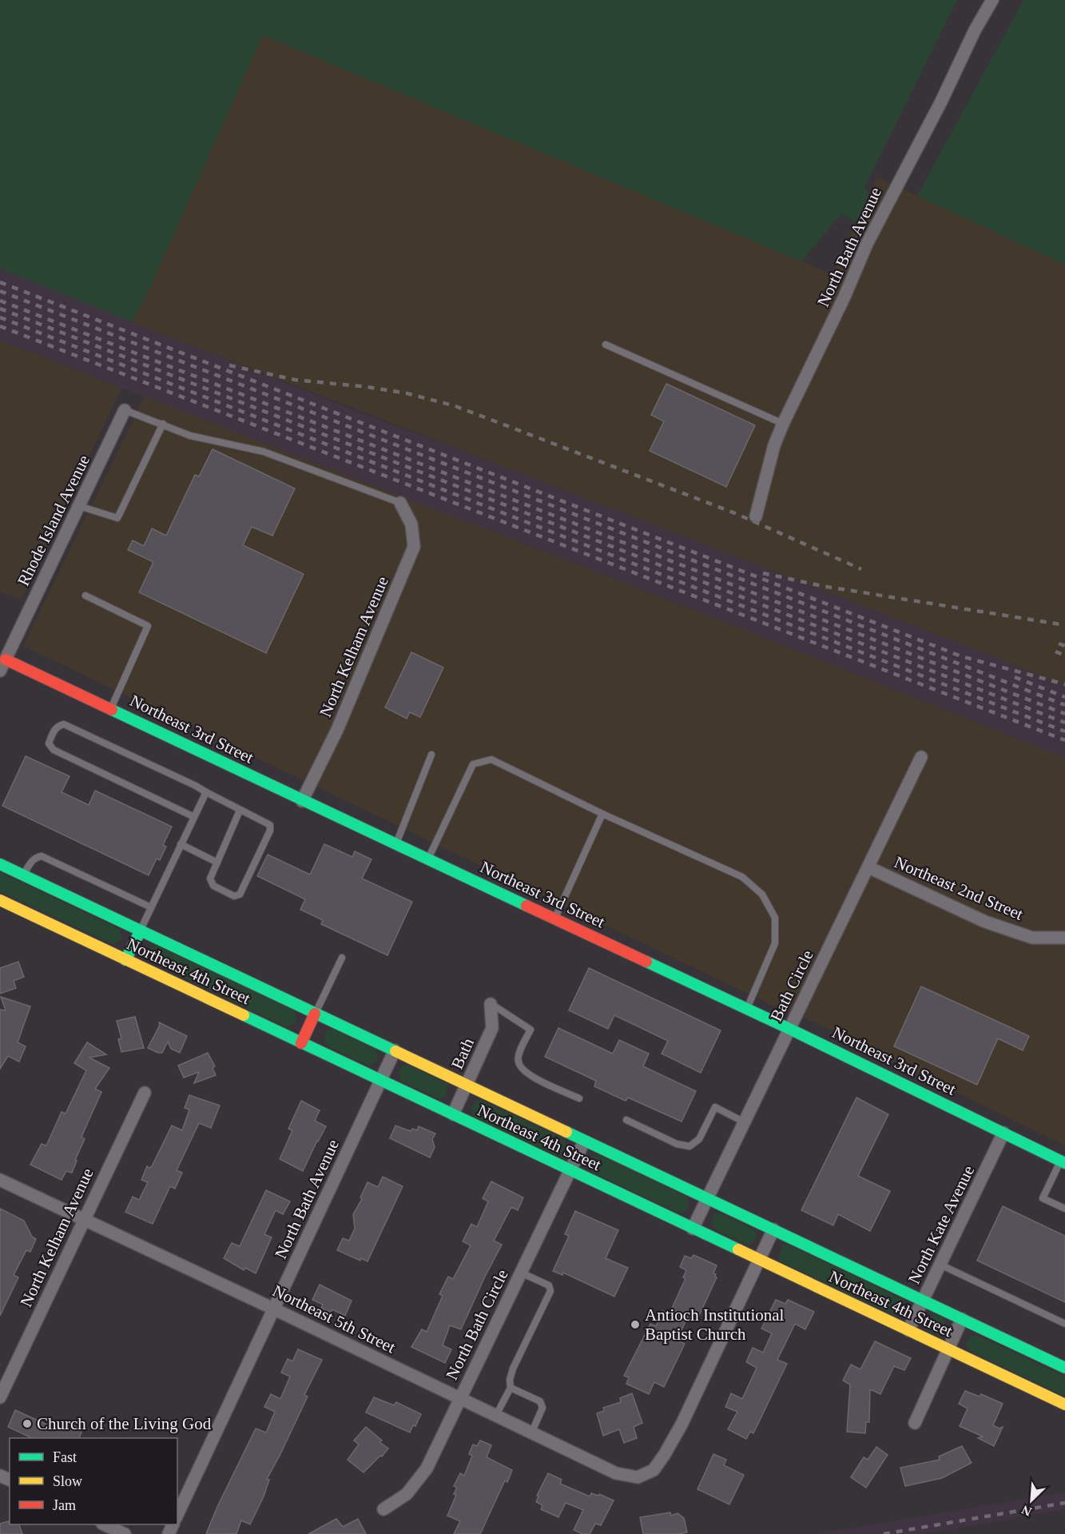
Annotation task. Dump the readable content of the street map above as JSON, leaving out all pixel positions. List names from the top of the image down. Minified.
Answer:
{"streets":{"main road":["Northeast 3rd Street","Northeast 4th Street"],"street":["North Bath Avenue","Rhode Island Avenue","North Kelham Avenue","Northeast 2nd Street","Bath Circle","Bath","North Kate Avenue","Northeast 5th Street","North Bath Circle"]},"crossings":[["North Bath Avenue","Northeast 4th Street"],["North Bath Avenue","Northeast 5th Street"],["Rhode Island Avenue","Northeast 3rd Street"],["North Kelham Avenue","Northeast 3rd Street"],["North Kelham Avenue","Northeast 5th Street"],["Northeast 3rd Street","Bath Circle"],["Northeast 3rd Street","North Kate Avenue"],["Northeast 2nd Street","Bath Circle"],["Northeast 4th Street","Bath Circle"],["Northeast 4th Street","Bath"],["Northeast 4th Street","North Kate Avenue"],["Northeast 4th Street","Northeast 5th Street"],["Northeast 4th Street","North Bath Circle"],["Northeast 5th Street","North Bath Circle"]],"places":["Antioch Institutional Baptist Church","Church of the Living God"],"legend":["Fast","Slow","Jam"],"north":"bottom left"}
